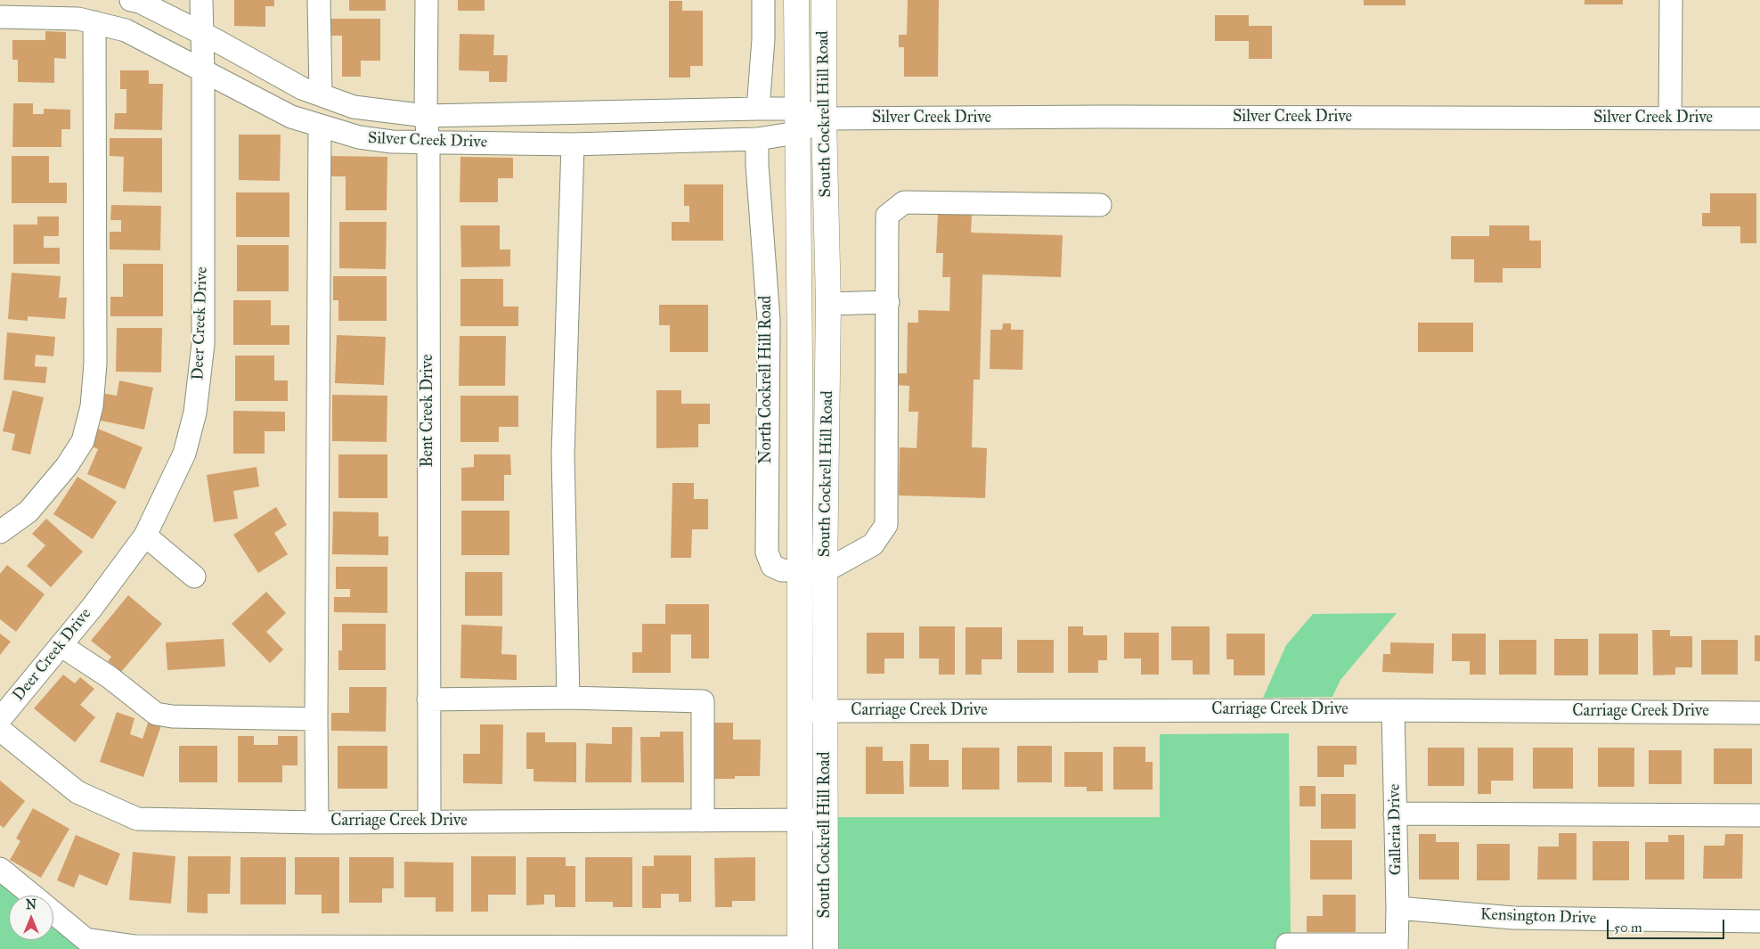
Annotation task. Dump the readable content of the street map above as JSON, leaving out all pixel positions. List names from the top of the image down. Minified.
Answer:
{"streets":{"main road":["South Cockrell Hill Road"],"street":["Silver Creek Drive","Deer Creek Drive","North Cockrell Hill Road","Bent Creek Drive","Carriage Creek Drive","Galleria Drive","Kensington Drive"]},"crossings":[["South Cockrell Hill Road","Silver Creek Drive"],["South Cockrell Hill Road","North Cockrell Hill Road"],["South Cockrell Hill Road","Carriage Creek Drive"],["Silver Creek Drive","Deer Creek Drive"],["Silver Creek Drive","North Cockrell Hill Road"],["Silver Creek Drive","Bent Creek Drive"],["Bent Creek Drive","Carriage Creek Drive"],["Carriage Creek Drive","Galleria Drive"],["Galleria Drive","Kensington Drive"]],"scale_bar":"50 m","north":"top"}
